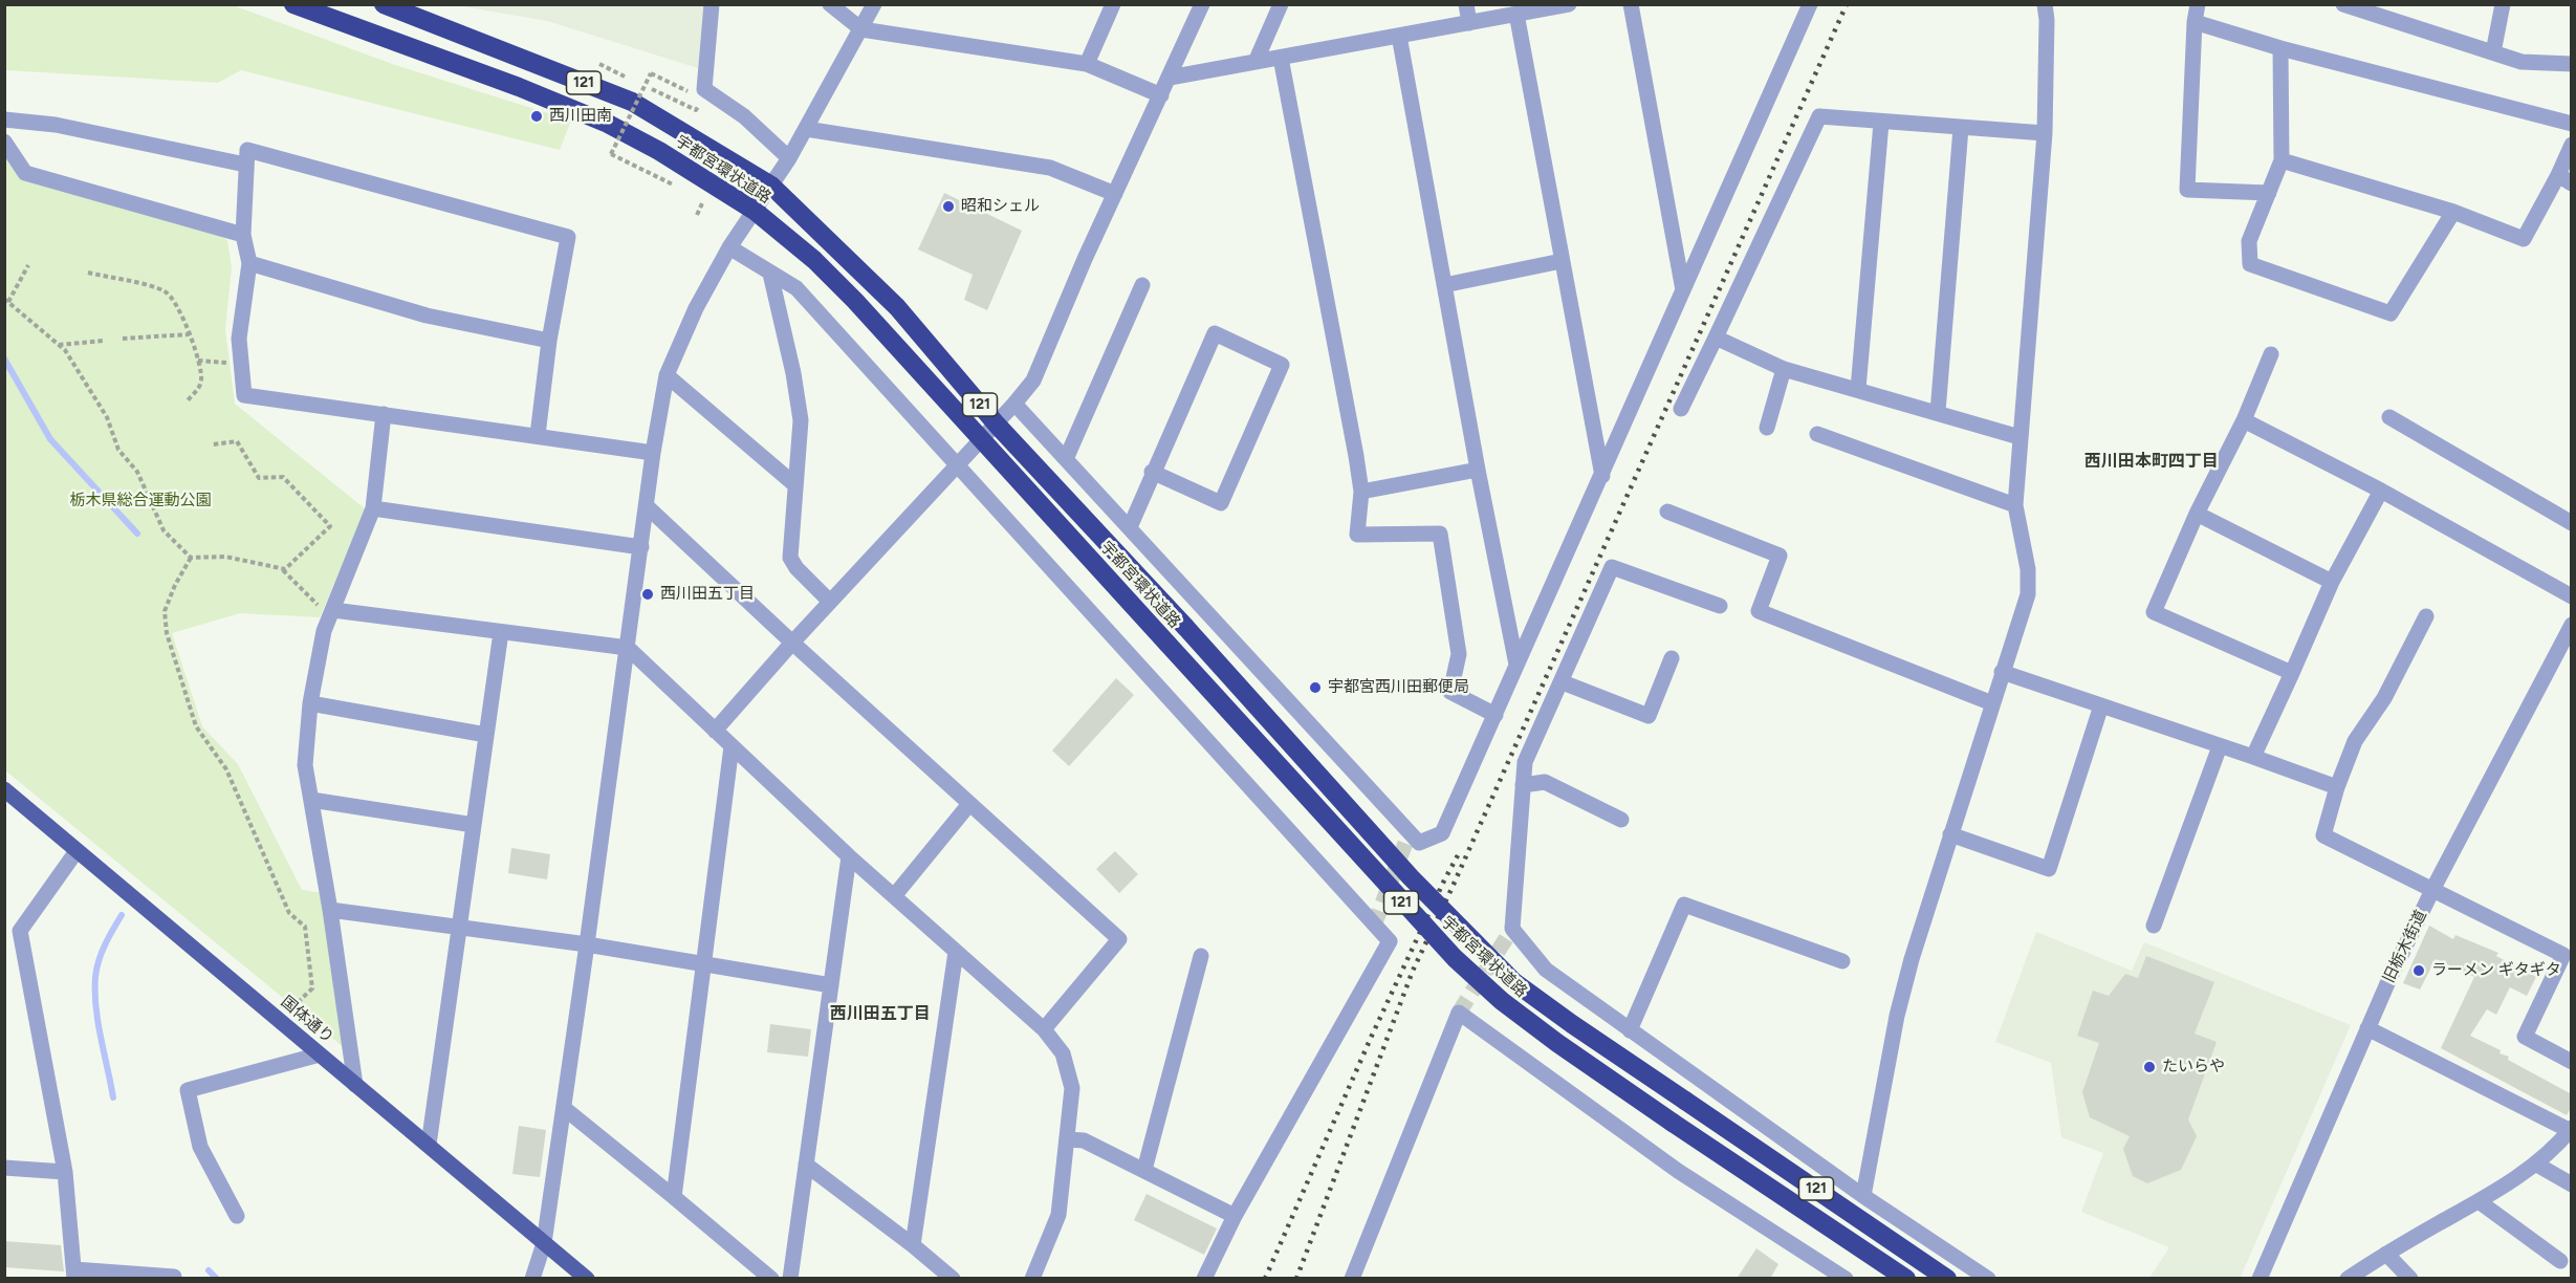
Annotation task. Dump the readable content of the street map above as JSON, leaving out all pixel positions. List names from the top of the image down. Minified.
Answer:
{"streets":{"highway":["121","宇都宮環状道路"],"main road":["国体通り"],"street":["旧栃木街道"]},"districts":["西川田本町四丁目","西川田五丁目"],"parks":["栃木県総合運動公園"],"places":["西川田南","昭和シェル","西川田五丁目","宇都宮西川田郵便局","ラーメン ギタギタ","たいらや"]}
